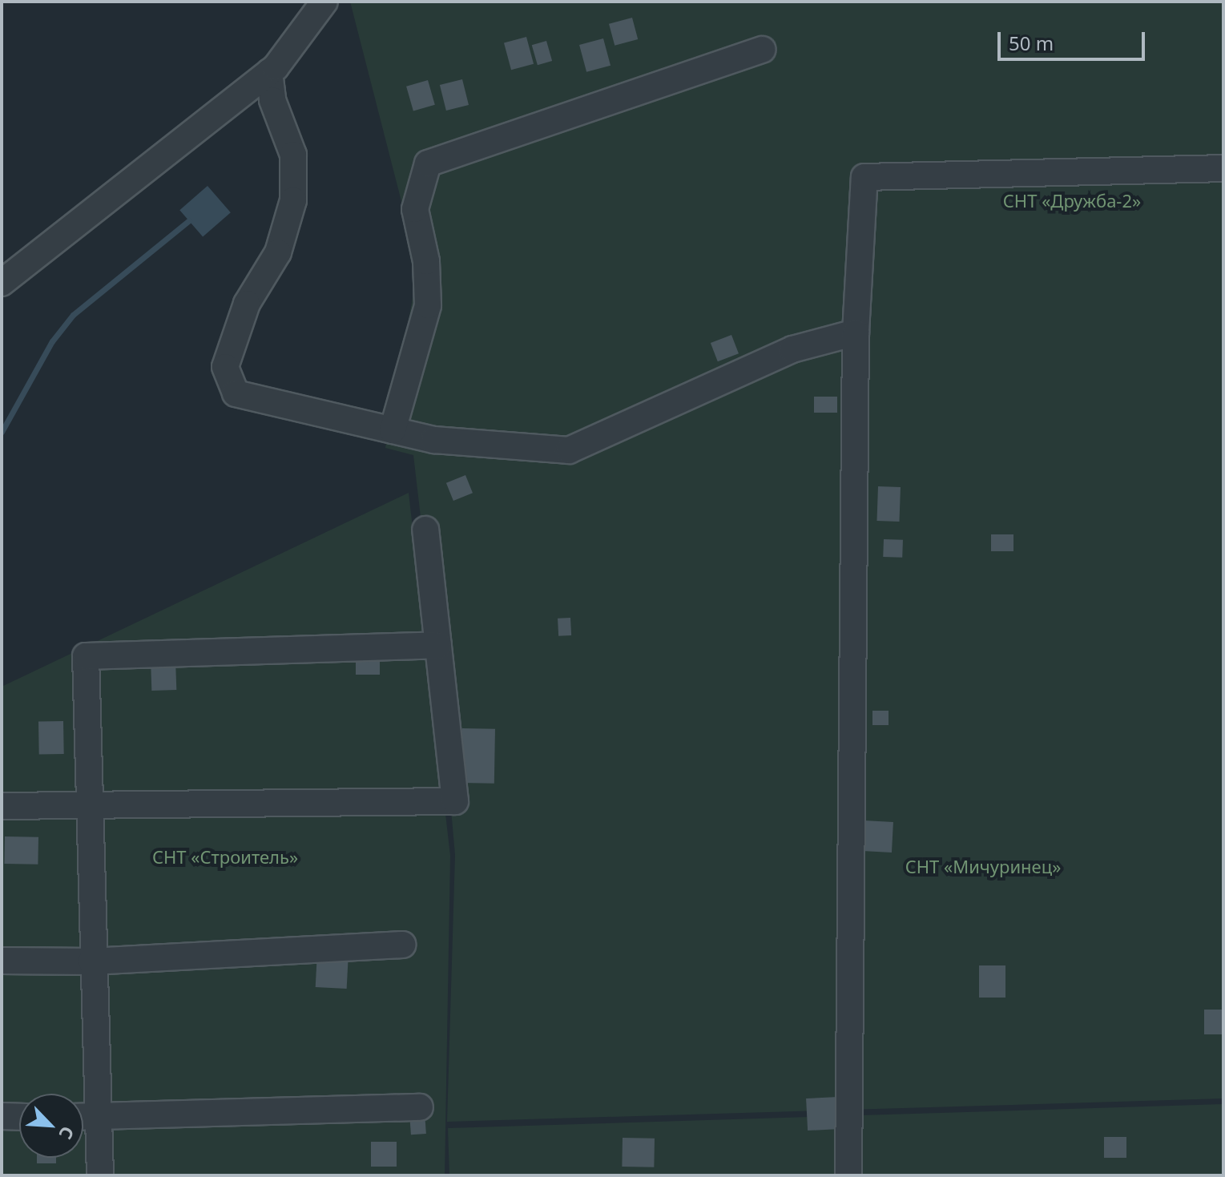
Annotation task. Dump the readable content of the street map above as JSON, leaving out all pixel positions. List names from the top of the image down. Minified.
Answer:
{"parks":["СНТ «Дружба-2»","СНТ «Строитель»","СНТ «Мичуринец»"],"scale_bar":"50 m","north":"bottom right"}
